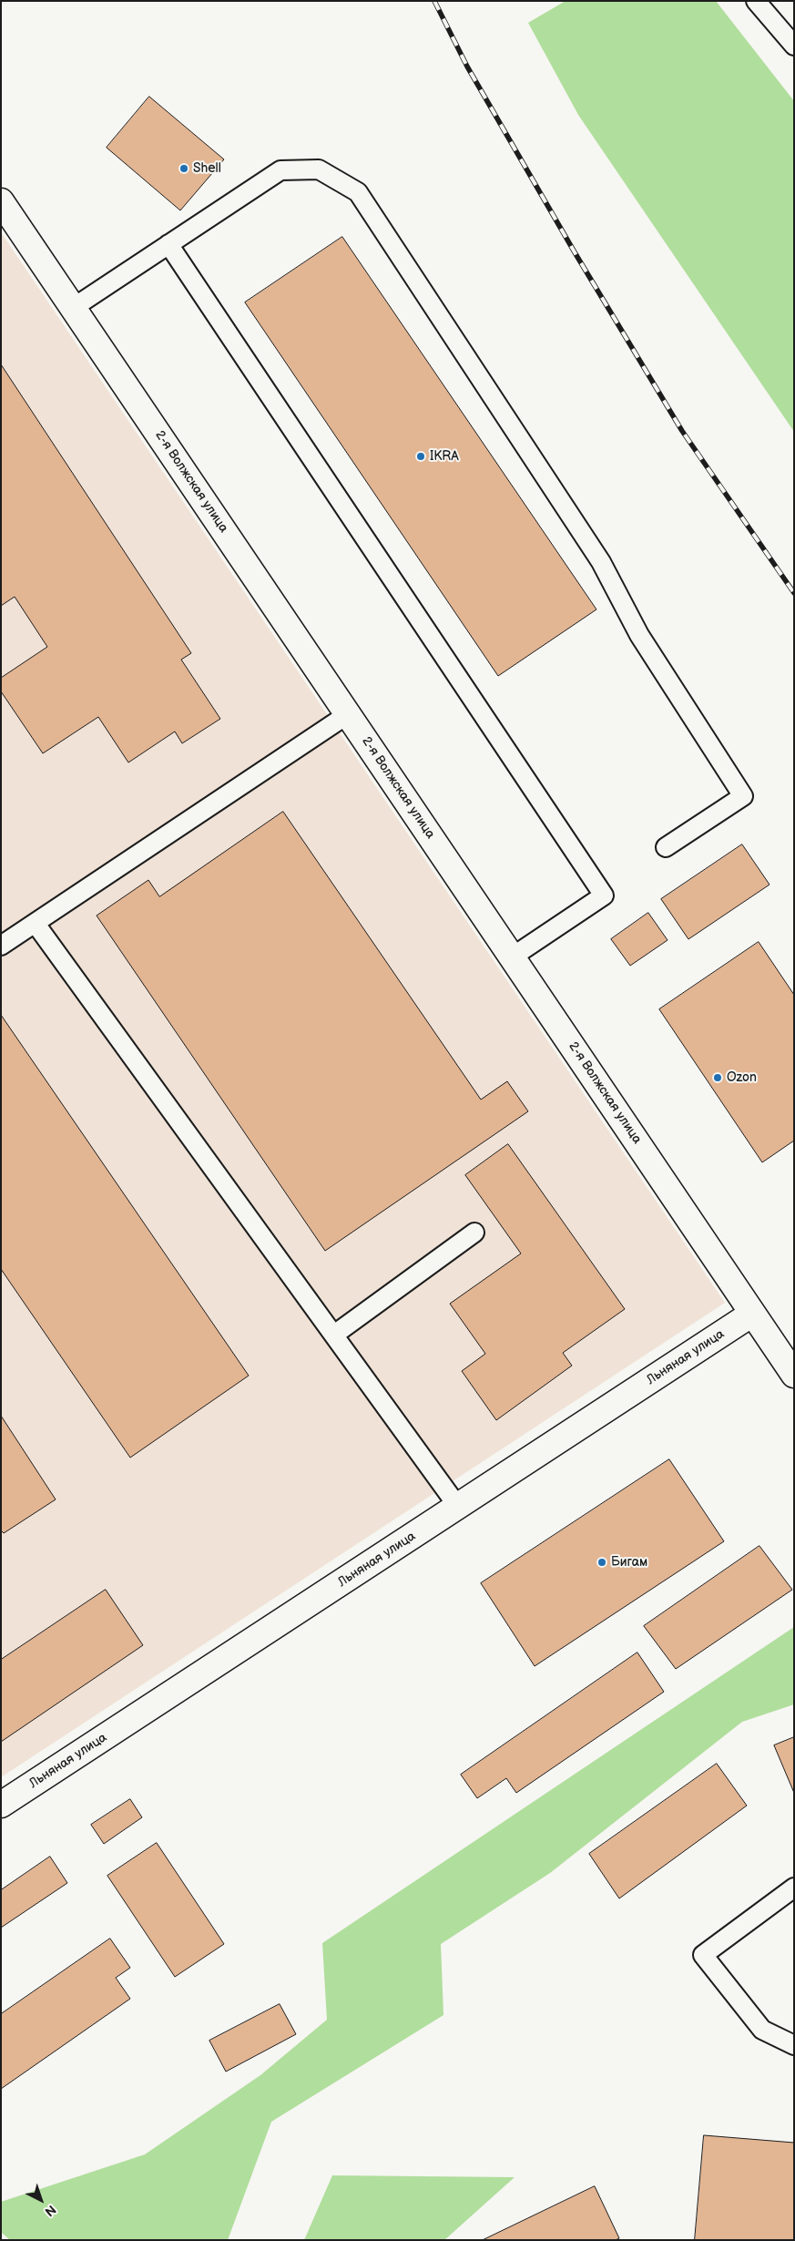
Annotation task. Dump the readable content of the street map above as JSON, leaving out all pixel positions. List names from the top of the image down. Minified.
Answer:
{"streets":{"street":["2-я Волжская улица","Льняная улица"]},"crossings":[["2-я Волжская улица","Льняная улица"]],"places":["Shell","IKRA","Ozon","Бигам"],"north":"bottom right"}
